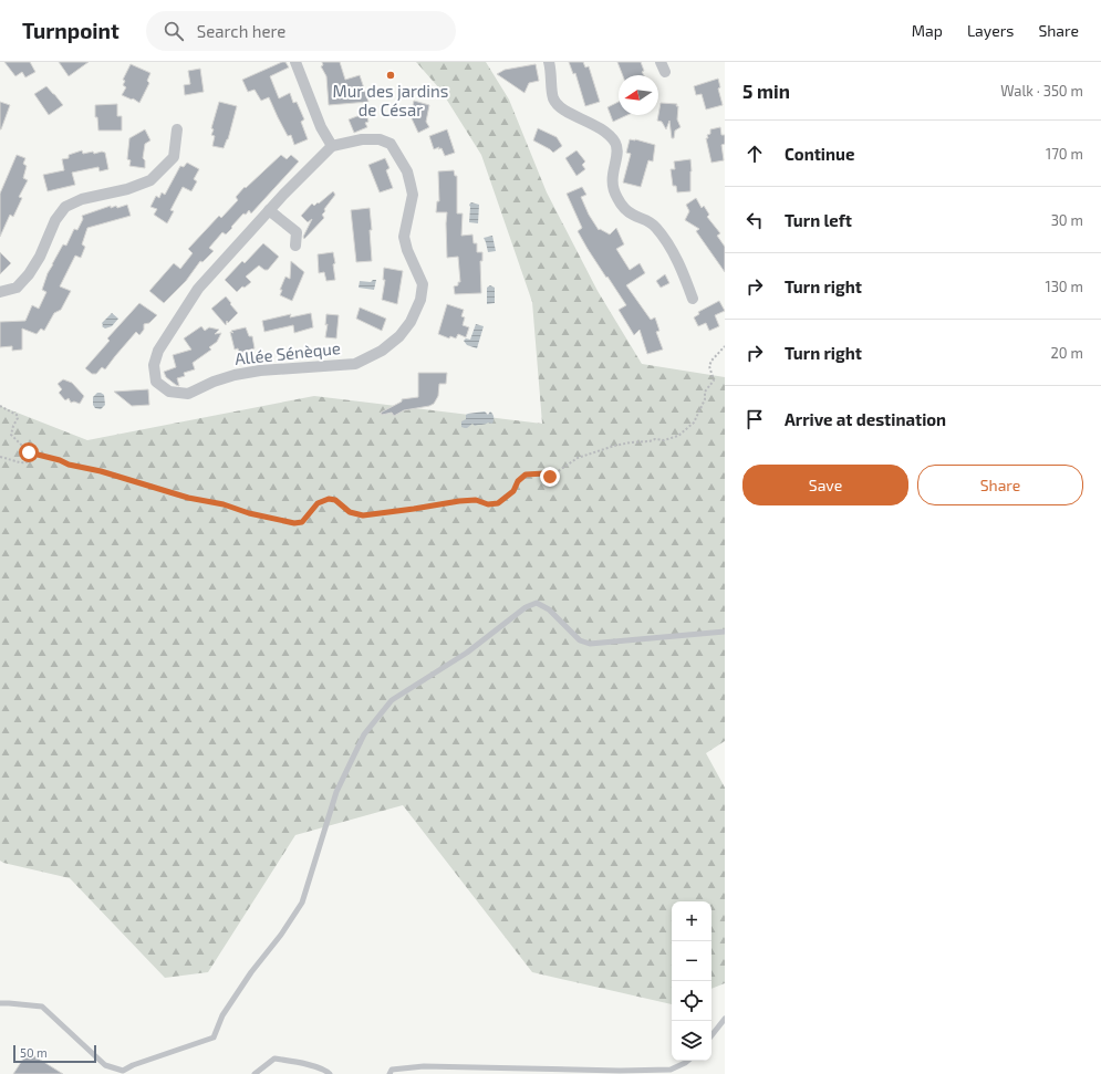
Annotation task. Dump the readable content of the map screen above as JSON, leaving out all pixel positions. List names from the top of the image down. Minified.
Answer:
{"streets":{"street":["Allée Sénèque"]},"places":["Mur des jardins de César"],"scale_bar":"50 m","north":"left","page":{"header":"Turnpoint","search":"Search here","nav":["Map","Layers","Share"],"heading":["5 min","Walk · 350 m"],"list":[["Continue","170 m"],["Turn left","30 m"],["Turn right","130 m"],["Turn right","20 m"],"Arrive at destination"],"buttons":["Save","Share"],"map_buttons":["+","−"],"scale":"50 m"}}
